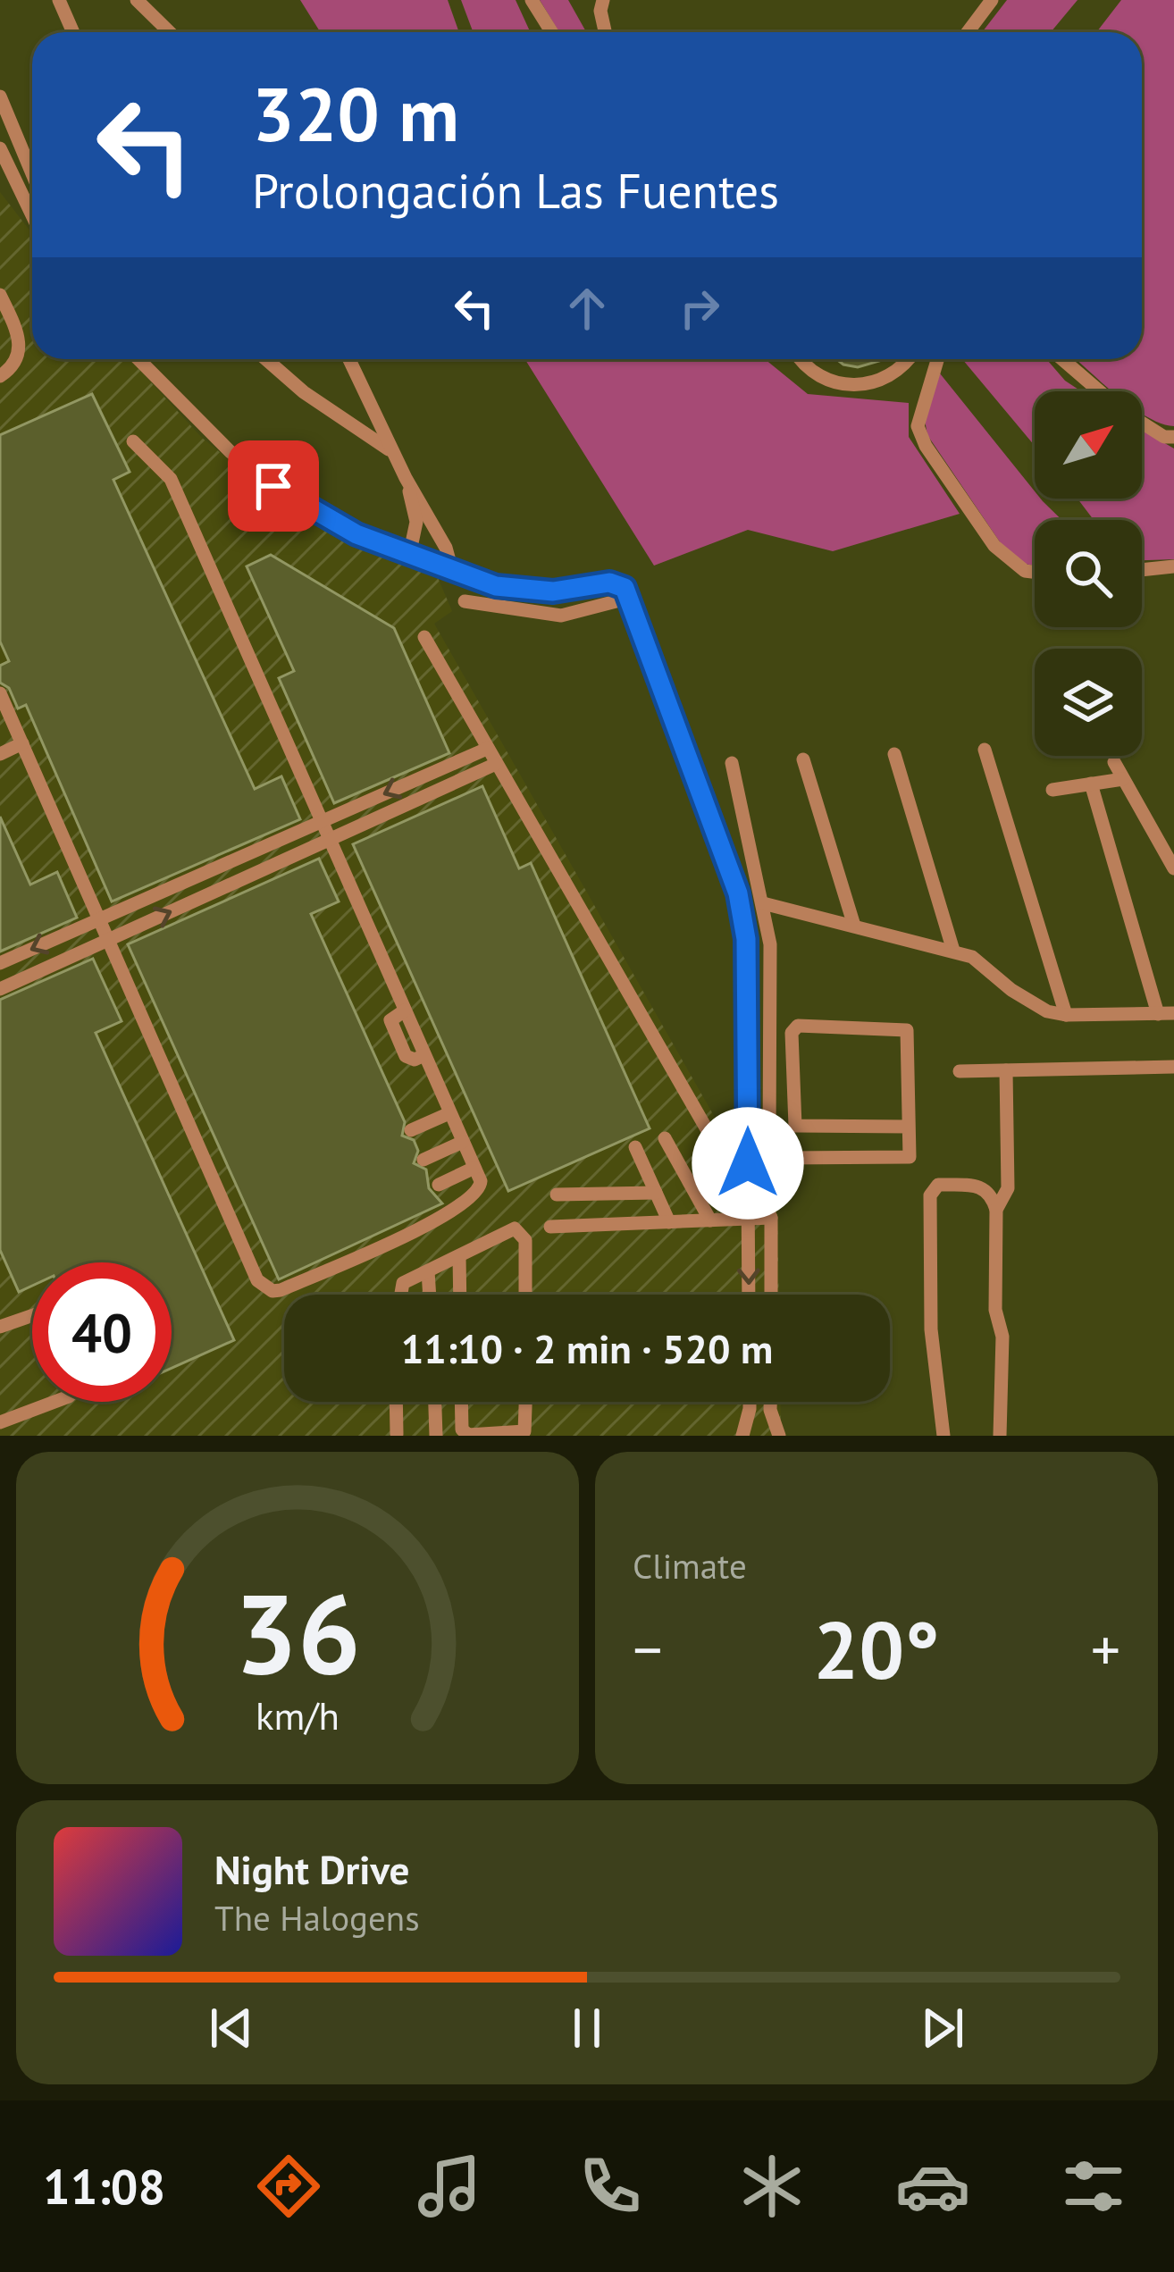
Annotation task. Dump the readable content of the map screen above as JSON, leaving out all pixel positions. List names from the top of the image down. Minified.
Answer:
{"north":"top right","page":{"turn":["320 m","Prolongación Las Fuentes"],"limit":"40","trip":"11:10 · 2 min · 520 m","tile":"Climate","heat":["−","20°","+"],"song":["Night Drive","The Halogens"],"tabs":"11:08","gauge":["36","km/h"]}}
